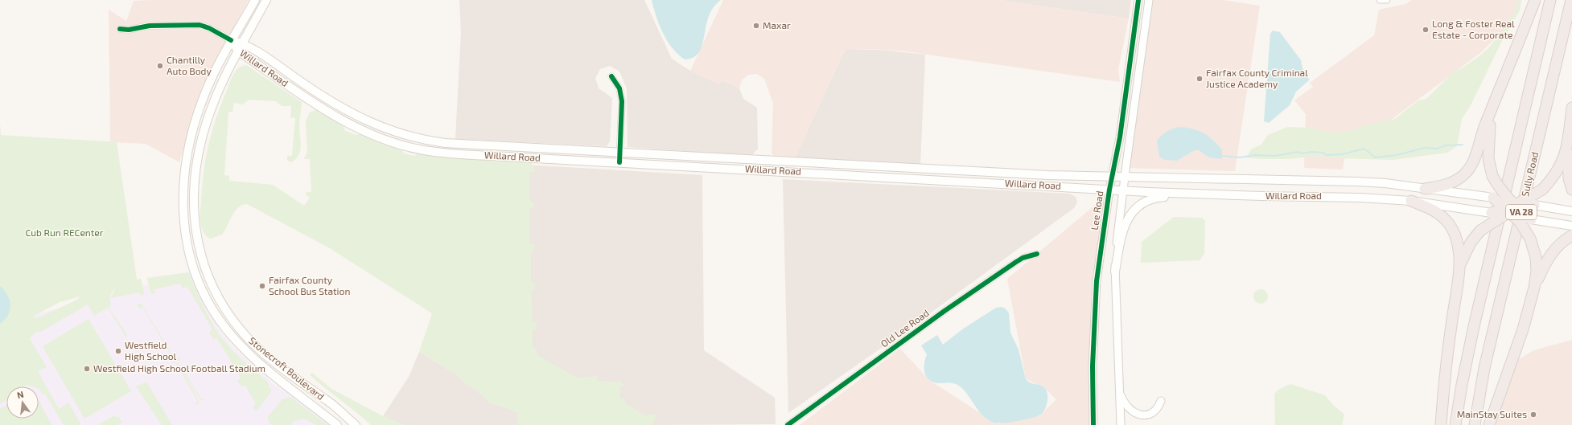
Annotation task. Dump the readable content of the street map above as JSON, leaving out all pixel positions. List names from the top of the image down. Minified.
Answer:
{"streets":{"highway":["Sully Road","VA 28"],"main road":["Willard Road","Stonecroft Boulevard"],"street":["Lee Road","Old Lee Road"]},"crossings":[["Willard Road","Lee Road"],["Willard Road","Stonecroft Boulevard"]],"parks":["Cub Run RECenter"],"places":["Maxar","Long & Foster Real Estate - Corporate","Chantilly Auto Body","Fairfax County Criminal Justice Academy","Fairfax County School Bus Station","Westfield High School","Westfield High School Football Stadium","MainStay Suites"],"north":"top"}
